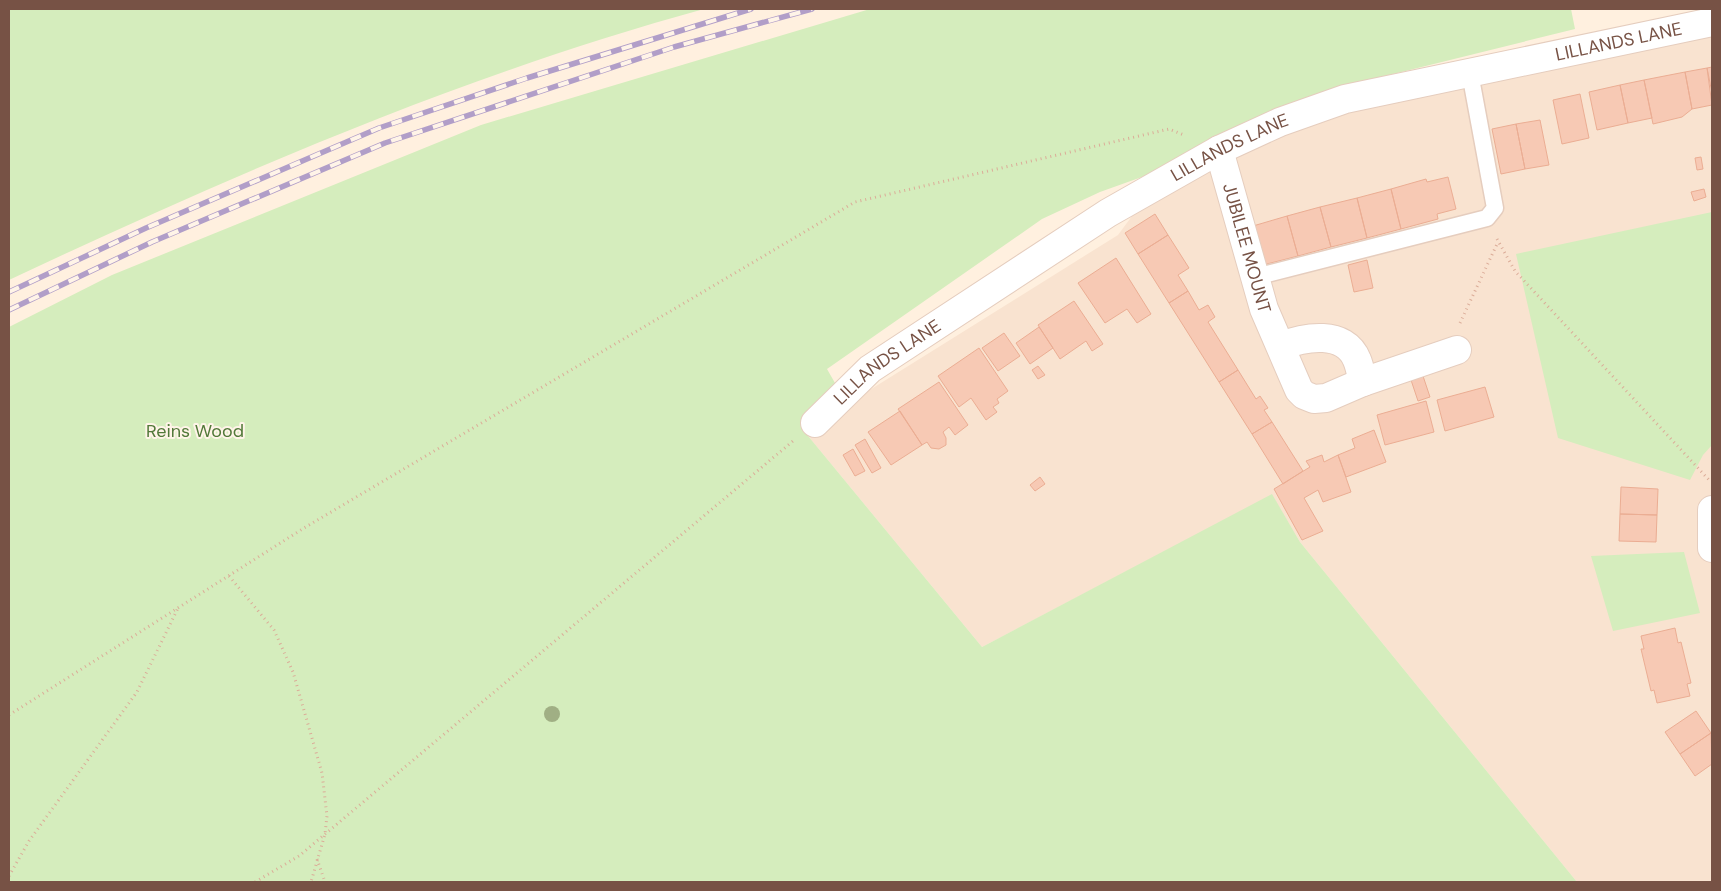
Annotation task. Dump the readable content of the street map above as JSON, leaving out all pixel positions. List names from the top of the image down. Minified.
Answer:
{"streets":{"street":["LILLANDS LANE","JUBILEE MOUNT"]},"crossings":[["LILLANDS LANE","JUBILEE MOUNT"]],"parks":["Reins Wood"]}
